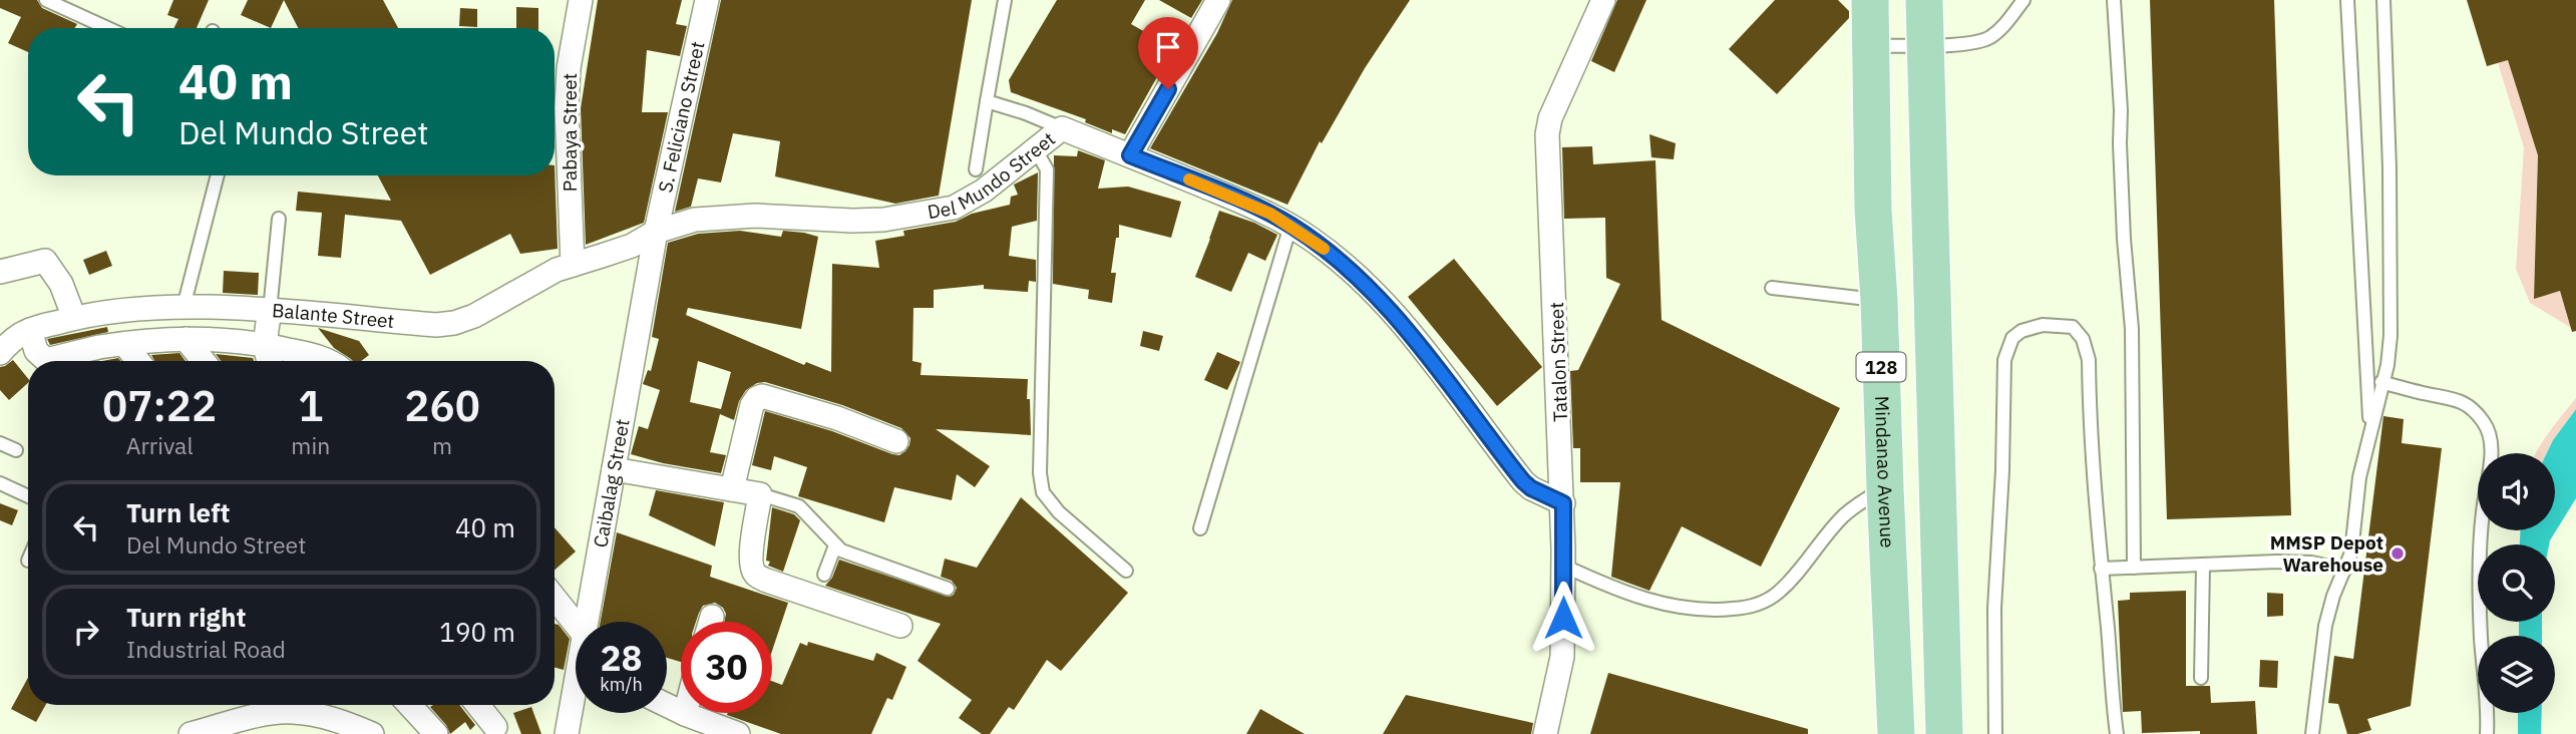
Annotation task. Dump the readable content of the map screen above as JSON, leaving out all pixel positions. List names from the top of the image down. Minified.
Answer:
{"streets":{"main road":["128","Mindanao Avenue"],"street":["S. Feliciano Street","Pabaya Street","Del Mundo Street","Balante Street","Tatalon Street","Caibalag Street"]},"crossings":[["S. Feliciano Street","Del Mundo Street"],["S. Feliciano Street","Balante Street"],["S. Feliciano Street","Caibalag Street"],["Pabaya Street","Balante Street"],["Del Mundo Street","Balante Street"],["Del Mundo Street","Tatalon Street"],["Del Mundo Street","Caibalag Street"],["Balante Street","Caibalag Street"]],"places":["MMSP Depot Warehouse"],"page":{"turn":["40 m","Del Mundo Street"],"eta":["07:22","Arrival","1","min","260","m"],"list":[{"name":"Turn left","note":"Del Mundo Street","value":"40 m"},{"name":"Turn right","note":"Industrial Road","value":"190 m"}],"speed":"28 km/h","limit":"30"}}
